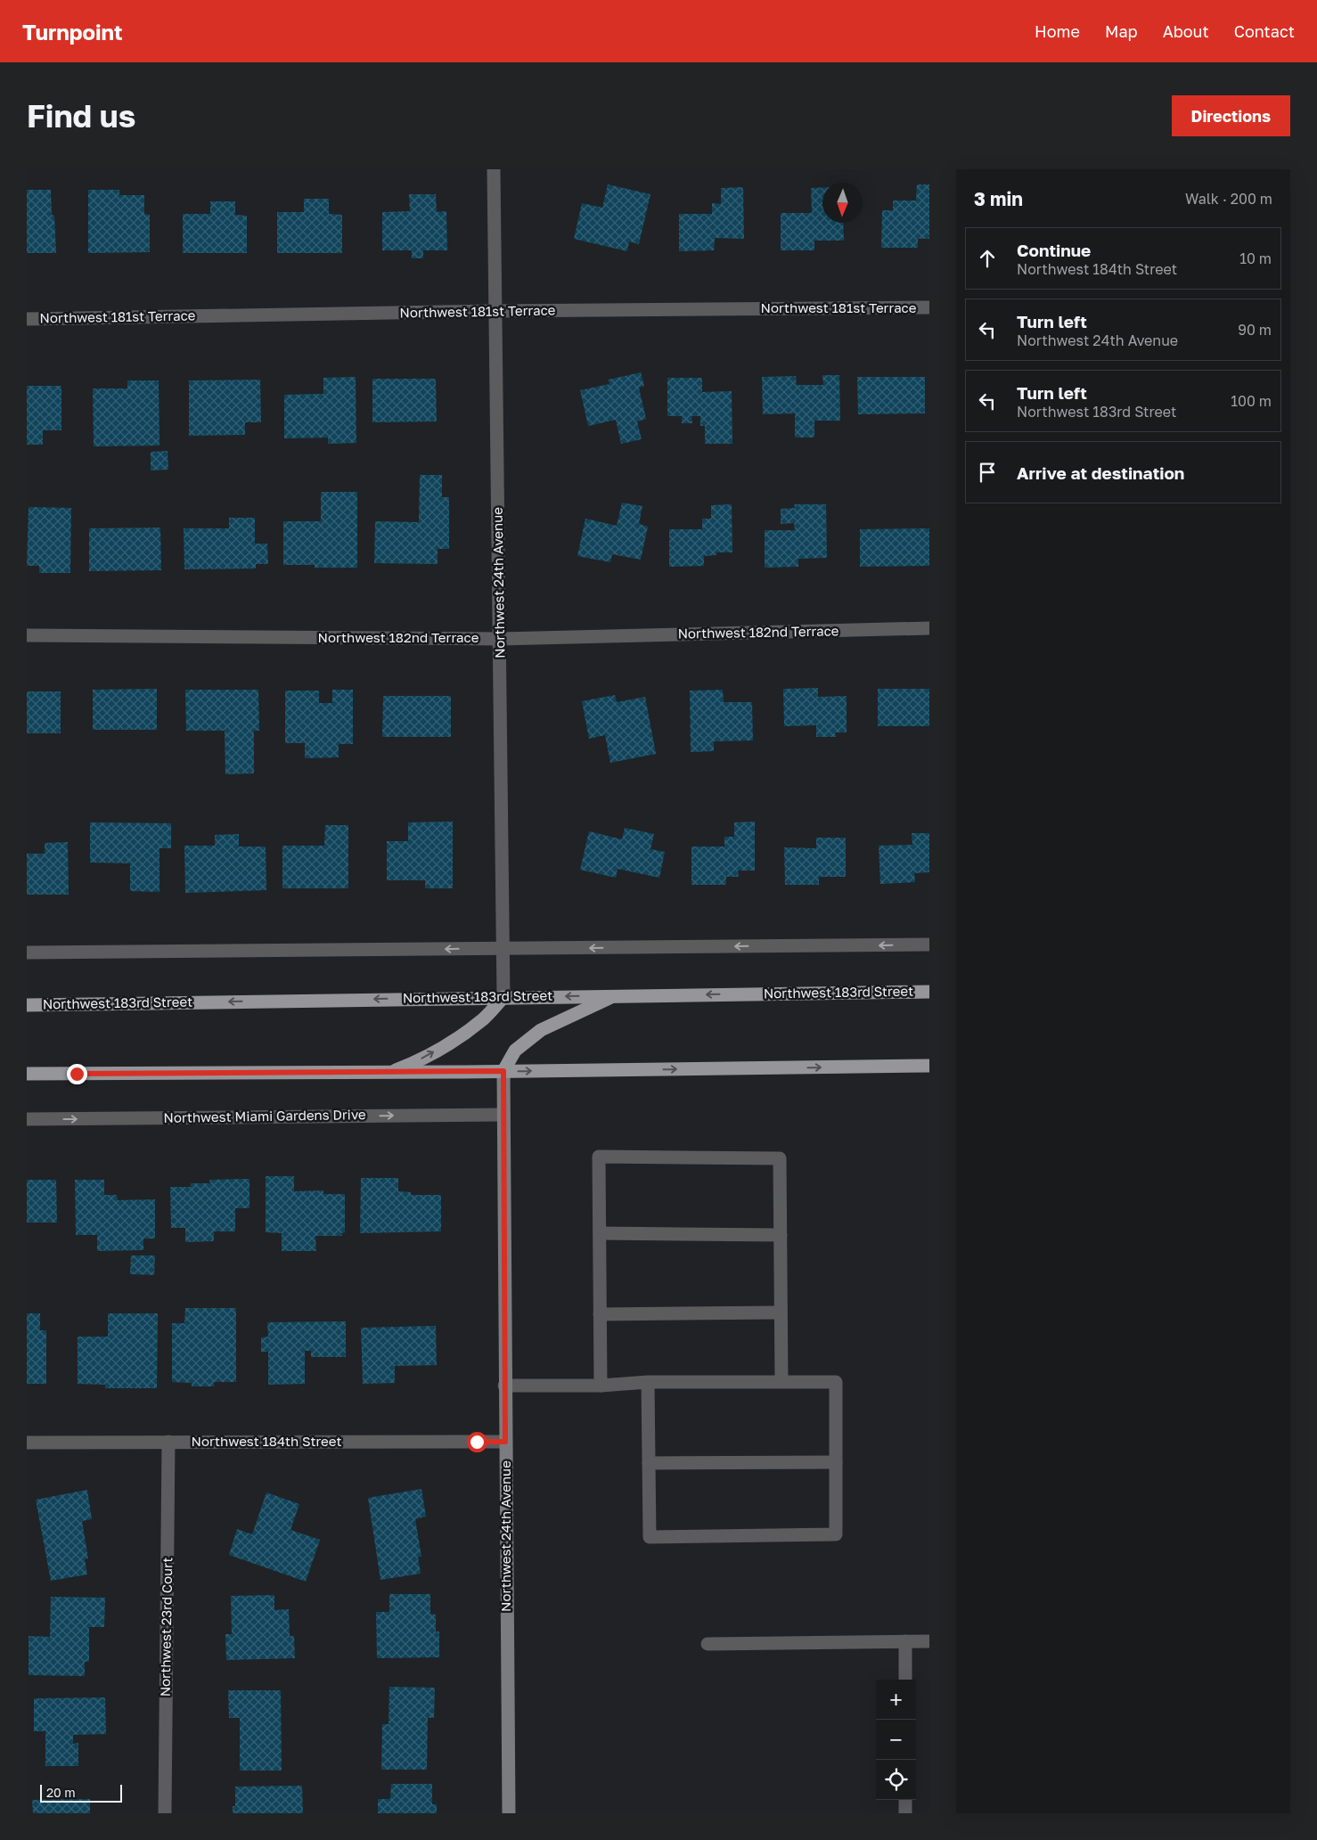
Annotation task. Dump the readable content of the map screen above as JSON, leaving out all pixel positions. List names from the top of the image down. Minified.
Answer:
{"streets":{"main road":["Northwest 183rd Street"],"street":["Northwest 181st Terrace","Northwest 24th Avenue","Northwest 182nd Terrace","Northwest Miami Gardens Drive","Northwest 184th Street","Northwest 23rd Court"]},"crossings":[["Northwest 181st Terrace","Northwest 24th Avenue"],["Northwest 24th Avenue","Northwest 182nd Terrace"],["Northwest 24th Avenue","Northwest 183rd Street"],["Northwest 24th Avenue","Northwest Miami Gardens Drive"],["Northwest 24th Avenue","Northwest 184th Street"],["Northwest 184th Street","Northwest 23rd Court"]],"one_way":["Northwest Miami Gardens Drive"],"scale_bar":"20 m","north":"bottom","page":{"header":"Turnpoint","nav":["Home","Map","About","Contact"],"buttons":"Directions","title":"Find us","heading":["3 min","Walk · 200 m"],"list":[["Continue","Northwest 184th Street","10 m"],["Turn left","Northwest 24th Avenue","90 m"],["Turn left","Northwest 183rd Street","100 m"],"Arrive at destination"],"map_buttons":["+","−"],"scale":"20 m"}}
